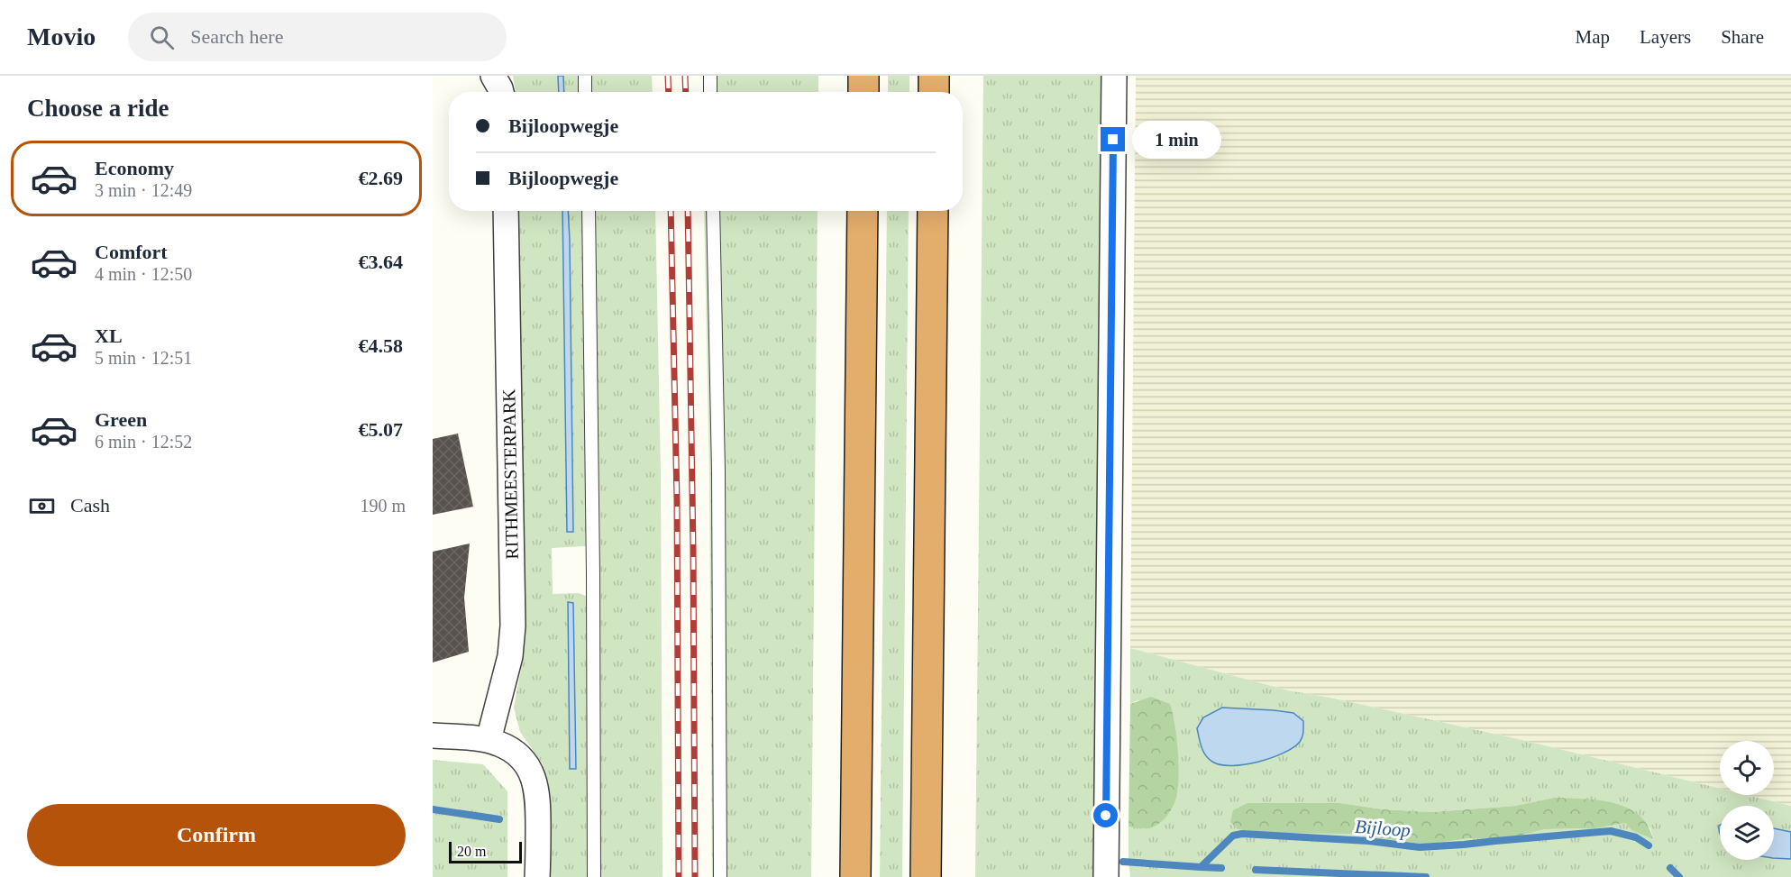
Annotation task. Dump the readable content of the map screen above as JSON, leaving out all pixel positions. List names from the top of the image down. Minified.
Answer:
{"streets":{"street":["RITHMEESTERPARK"]},"water":["Bijloop"],"scale_bar":"20 m","page":{"header":"Movio","search":"Search here","nav":["Map","Layers","Share"],"heading":"Choose a ride","banner":["Bijloopwegje","Bijloopwegje"],"bubble":"1 min","list":[{"name":"Economy","note":"3 min · 12:49","value":"€2.69"},{"name":"Comfort","note":"4 min · 12:50","value":"€3.64"},{"name":"XL","note":"5 min · 12:51","value":"€4.58"},{"name":"Green","note":"6 min · 12:52","value":"€5.07"}],"pay":["Cash","190 m"],"buttons":"Confirm","scale":"20 m"}}
